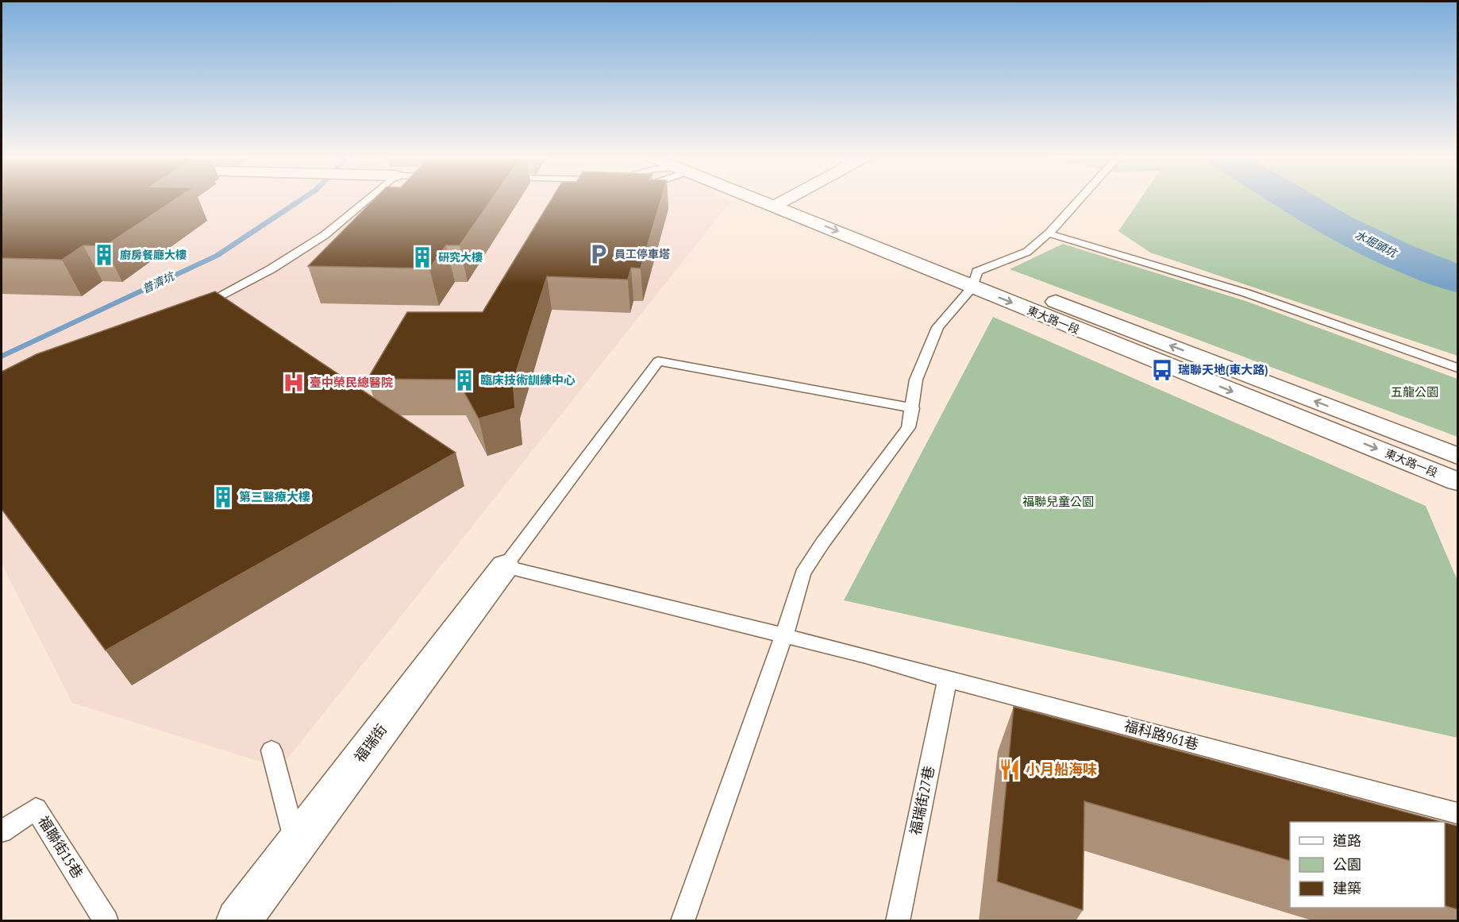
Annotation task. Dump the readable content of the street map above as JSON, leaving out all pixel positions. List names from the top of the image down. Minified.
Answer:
{"streets":{"street":["東大路一段","福瑞街"],"lane":["福科路961巷","福瑞街27巷","福聯街15巷"]},"crossings":[["福科路961巷","福瑞街"],["福科路961巷","福瑞街27巷"]],"water":["水堀頭坑","普濟坑"],"parks":["五龍公園","福聯兒童公園"],"places":{"parking":["員工停車塔"],"building":["廚房餐廳大樓","研究大樓","臨床技術訓練中心","第三醫療大樓"],"bus stop":["瑞聯天地(東大路)"],"hospital":["臺中榮民總醫院"],"restaurant":["小月船海味"]},"legend":["道路","公園","建築"]}
